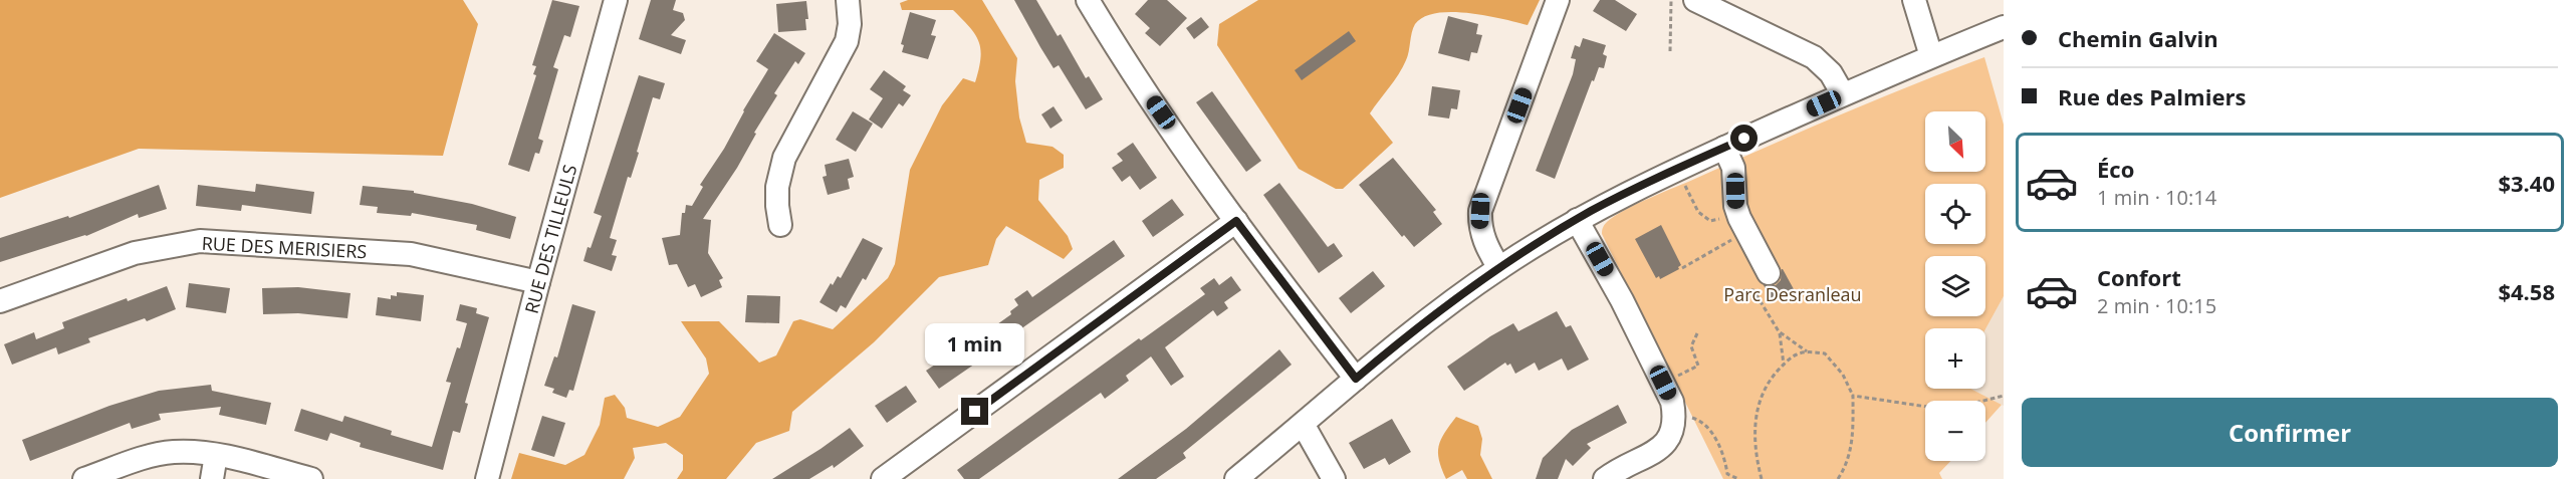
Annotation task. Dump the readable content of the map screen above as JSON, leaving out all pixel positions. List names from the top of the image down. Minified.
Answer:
{"streets":{"street":["RUE DES TILLEULS","RUE DES MERISIERS"]},"crossings":[["RUE DES TILLEULS","RUE DES MERISIERS"]],"parks":["Parc Desranleau"],"north":"bottom right","page":{"banner":["Chemin Galvin","Rue des Palmiers"],"map_buttons":["+","−"],"list":[{"name":"Éco","note":"1 min · 10:14","value":"$3.40"},{"name":"Confort","note":"2 min · 10:15","value":"$4.58"}],"bubble":"1 min","buttons":"Confirmer"}}
